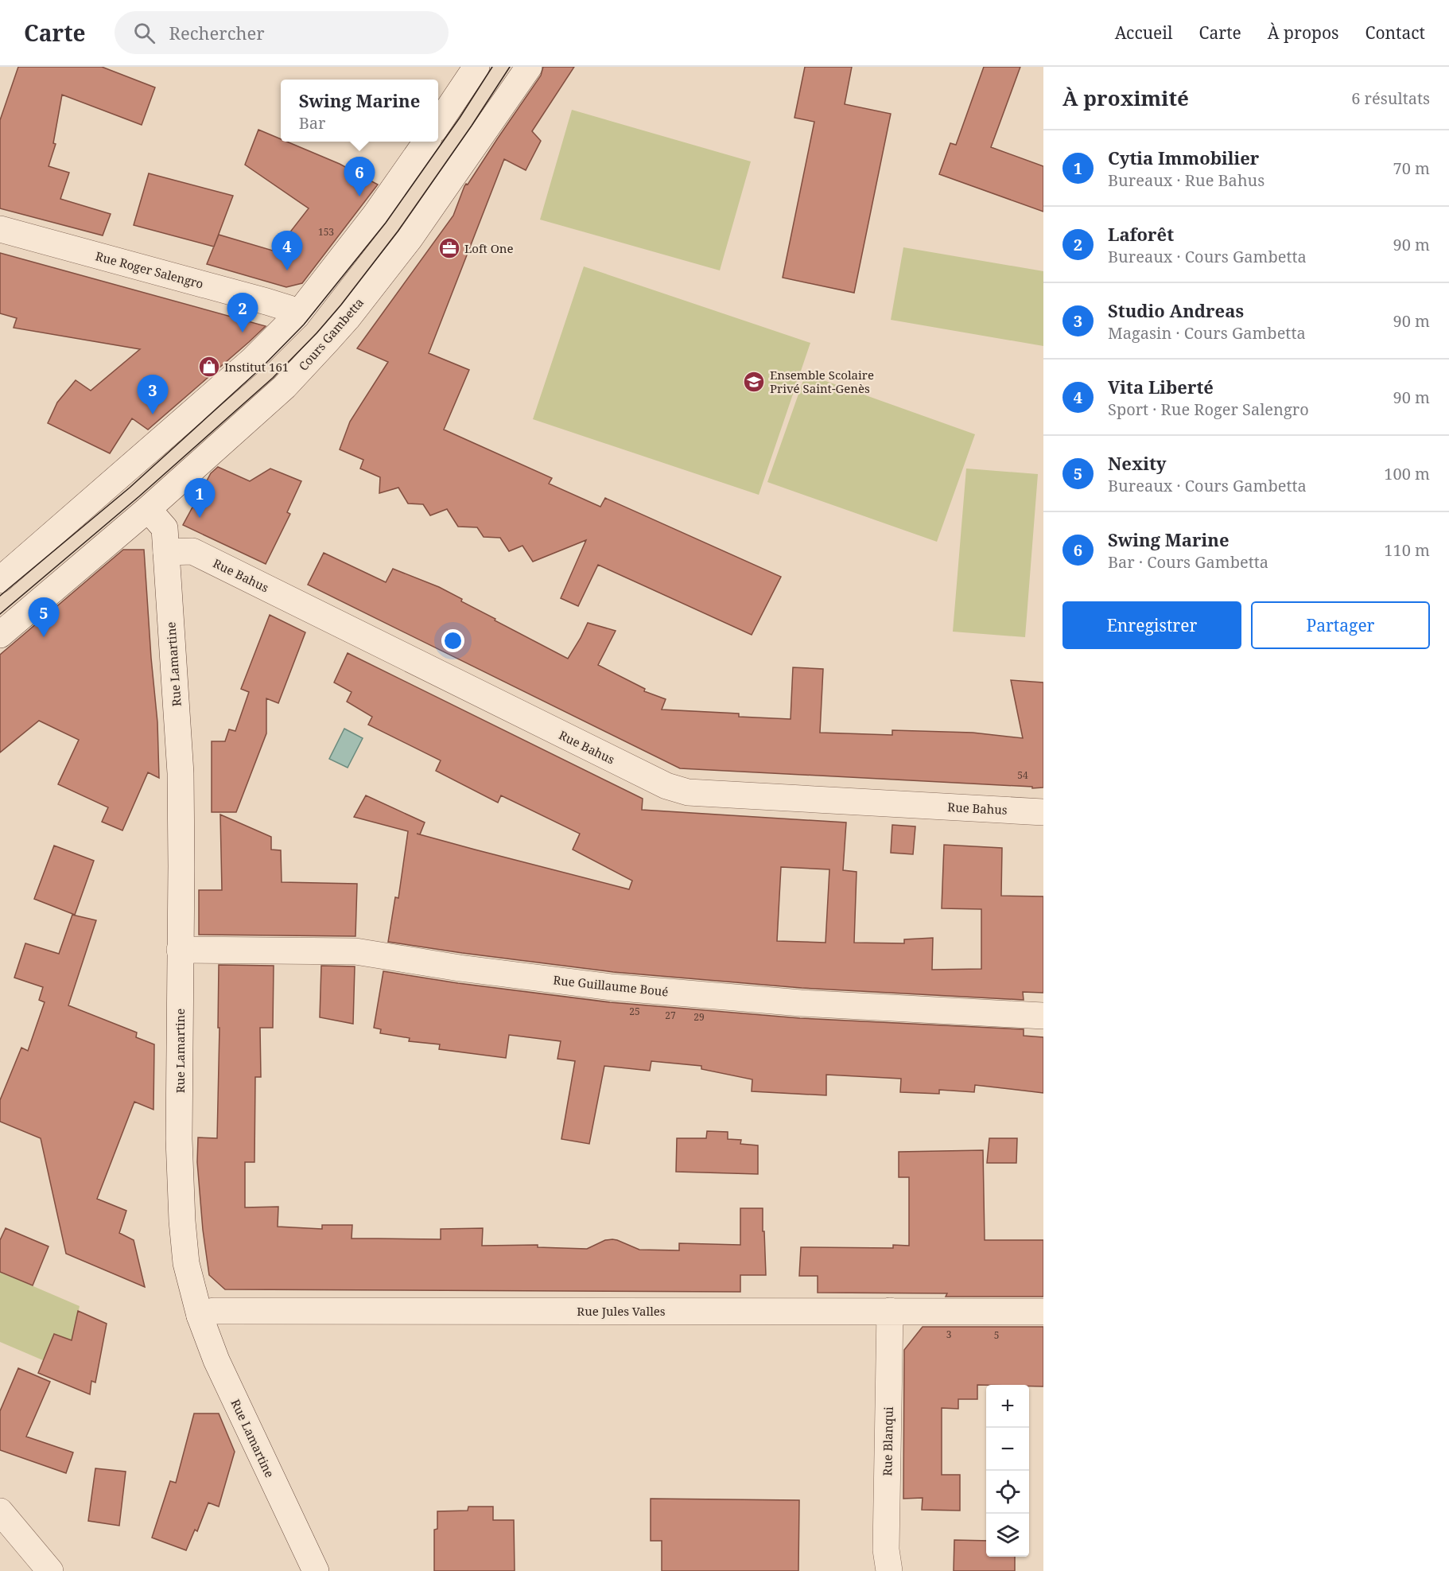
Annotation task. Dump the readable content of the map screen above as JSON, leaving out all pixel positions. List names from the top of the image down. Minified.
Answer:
{"streets":{"street":["Rue Roger Salengro","Cours Gambetta","Rue Bahus","Rue Lamartine","Rue Guillaume Boué","Rue Jules Valles","Rue Blanqui"]},"crossings":[["Cours Gambetta","Rue Lamartine"],["Rue Bahus","Rue Lamartine"],["Rue Lamartine","Rue Guillaume Boué"],["Rue Lamartine","Rue Jules Valles"],["Rue Jules Valles","Rue Blanqui"]],"places":{"office":["Loft One"],"shop":["Institut 161"],"school or university":["Ensemble Scolaire Privé Saint-Genès"]},"house_numbers":["153","54","25","27","29","3","5"],"page":{"header":"Carte","search":"Rechercher","nav":["Accueil","Carte","À propos","Contact"],"heading":["À proximité","6 résultats"],"popup":["Swing Marine","Bar"],"list":[{"mark":"1","name":"Cytia Immobilier","note":"Bureaux · Rue Bahus","value":"70 m"},{"mark":"2","name":"Laforêt","note":"Bureaux · Cours Gambetta","value":"90 m"},{"mark":"3","name":"Studio Andreas","note":"Magasin · Cours Gambetta","value":"90 m"},{"mark":"4","name":"Vita Liberté","note":"Sport · Rue Roger Salengro","value":"90 m"},{"mark":"5","name":"Nexity","note":"Bureaux · Cours Gambetta","value":"100 m"},{"mark":"6","name":"Swing Marine","note":"Bar · Cours Gambetta","value":"110 m"}],"pins":["6","4","2","3","1","5"],"buttons":["Enregistrer","Partager"],"map_buttons":["+","−"]}}
